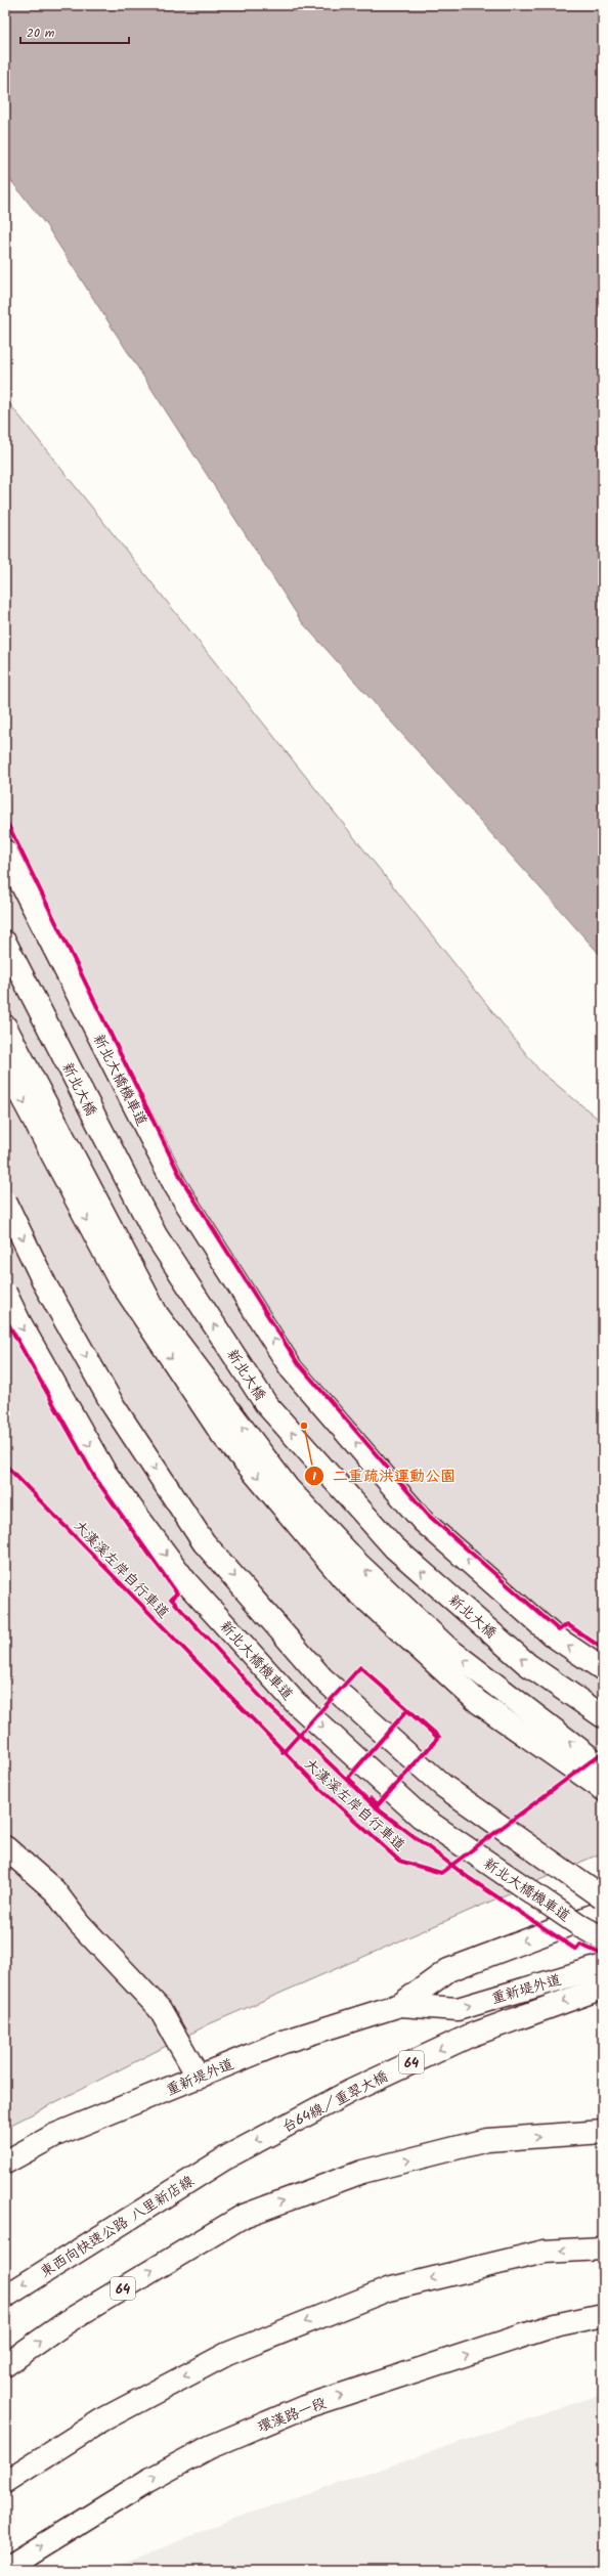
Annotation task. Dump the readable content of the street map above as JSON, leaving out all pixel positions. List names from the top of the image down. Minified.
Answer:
{"streets":{"main road":["新北大橋機車道","新北大橋","重新堤外道","64","台64線／重翠大橋","東西向快速公路 八里新店線","環漢路一段"],"cycle path":["大漢溪左岸自行車道"]},"crossings":[["台64線／重翠大橋","東西向快速公路 八里新店線"]],"places":["二重疏洪運動公園"],"scale_bar":"20 m"}
